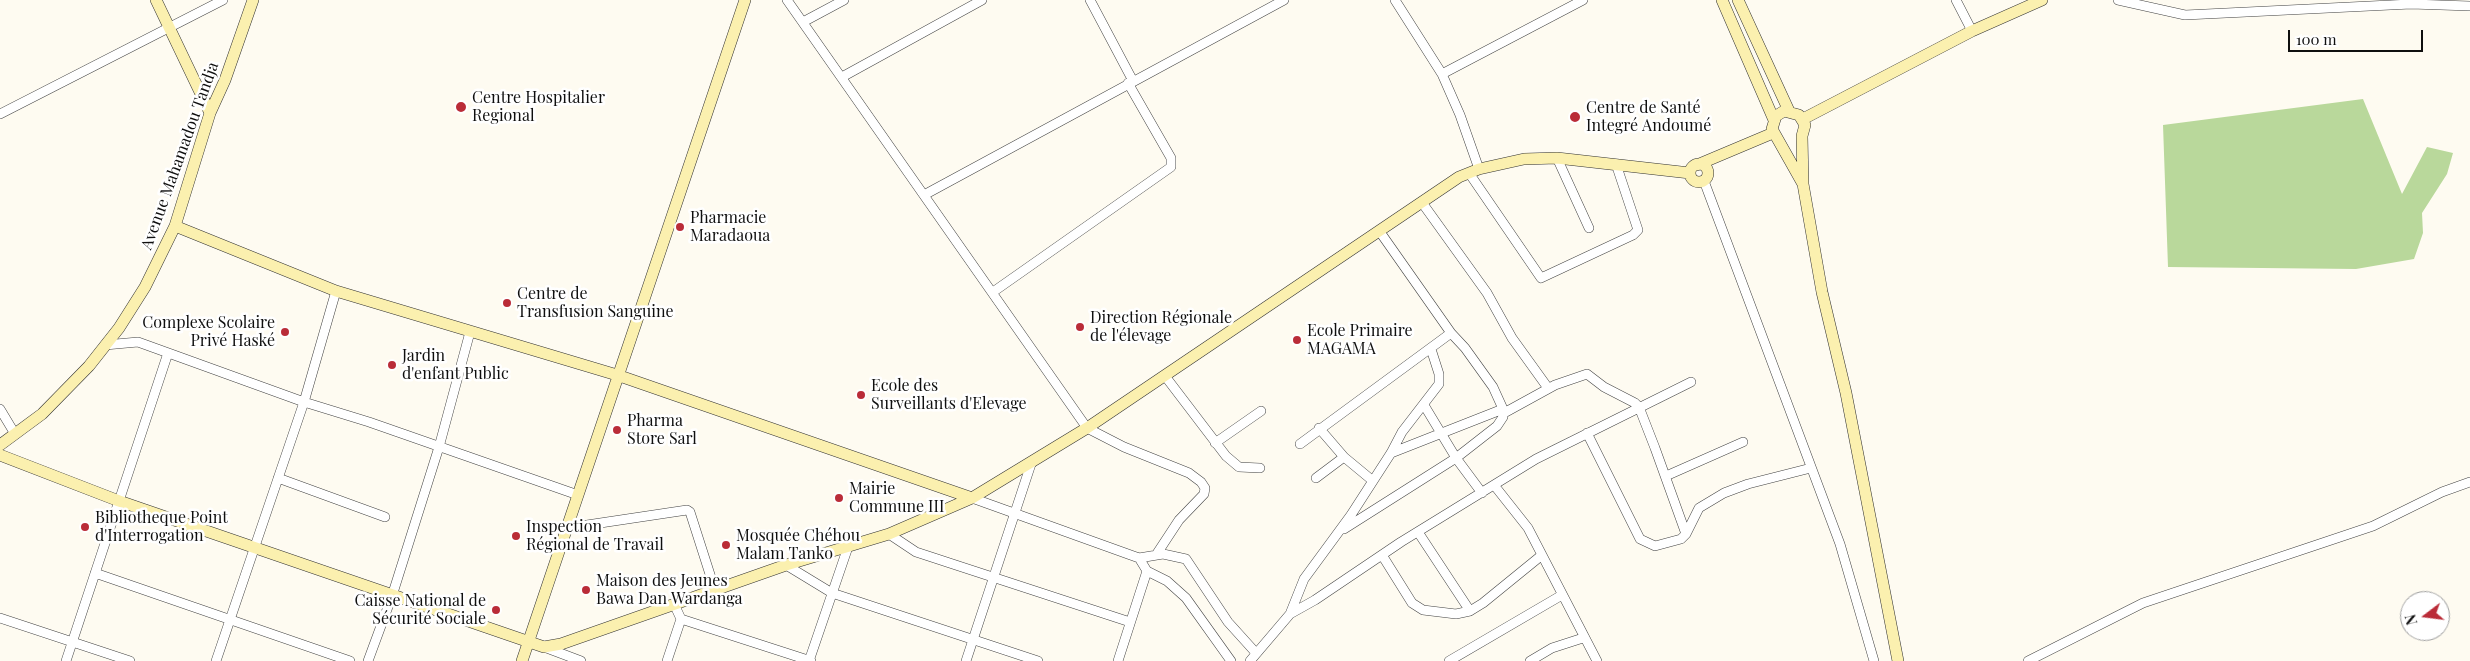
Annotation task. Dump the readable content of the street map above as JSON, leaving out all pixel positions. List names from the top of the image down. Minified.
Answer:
{"streets":{"street":["Avenue Mahamadou Tandja"]},"places":["Centre Hospitalier Regional","Centre de Santé Integré Andoumé","Pharmacie Maradaoua","Centre de Transfusion Sanguine","Direction Régionale de l'élevage","Complexe Scolaire Privé Haské","Ecole Primaire MAGAMA","Jardin d'enfant Public","Ecole des Surveillants d'Elevage","Pharma Store Sarl","Mairie Commune III","Bibliotheque Point d'Interrogation","Inspection Régional de Travail","Mosquée Chéhou Malam Tanko","Maison des Jeunes Bawa Dan Wardanga","Caisse National de Sécurité Sociale"],"scale_bar":"100 m","north":"left"}
